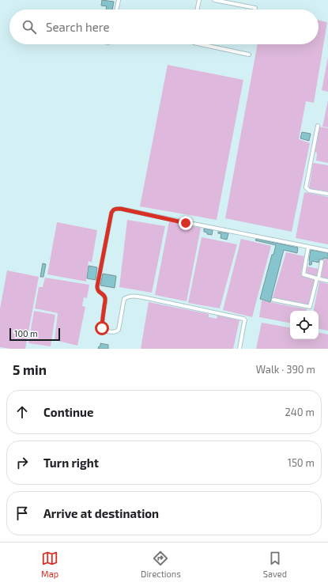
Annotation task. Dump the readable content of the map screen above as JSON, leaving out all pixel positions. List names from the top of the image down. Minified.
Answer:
{"scale_bar":"100 m","page":{"search":"Search here","scale":"100 m","heading":["5 min","Walk · 390 m"],"list":[["Continue","240 m"],["Turn right","150 m"],"Arrive at destination"],"nav":["Map","Directions","Saved"]}}
